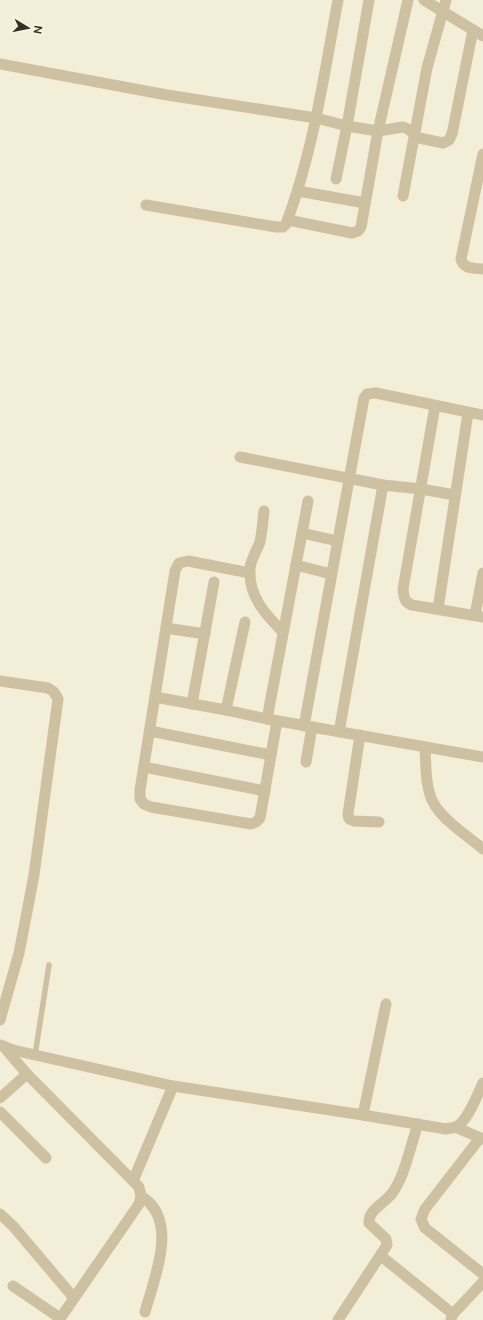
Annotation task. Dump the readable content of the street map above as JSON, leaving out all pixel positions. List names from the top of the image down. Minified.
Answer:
{"north":"right"}
